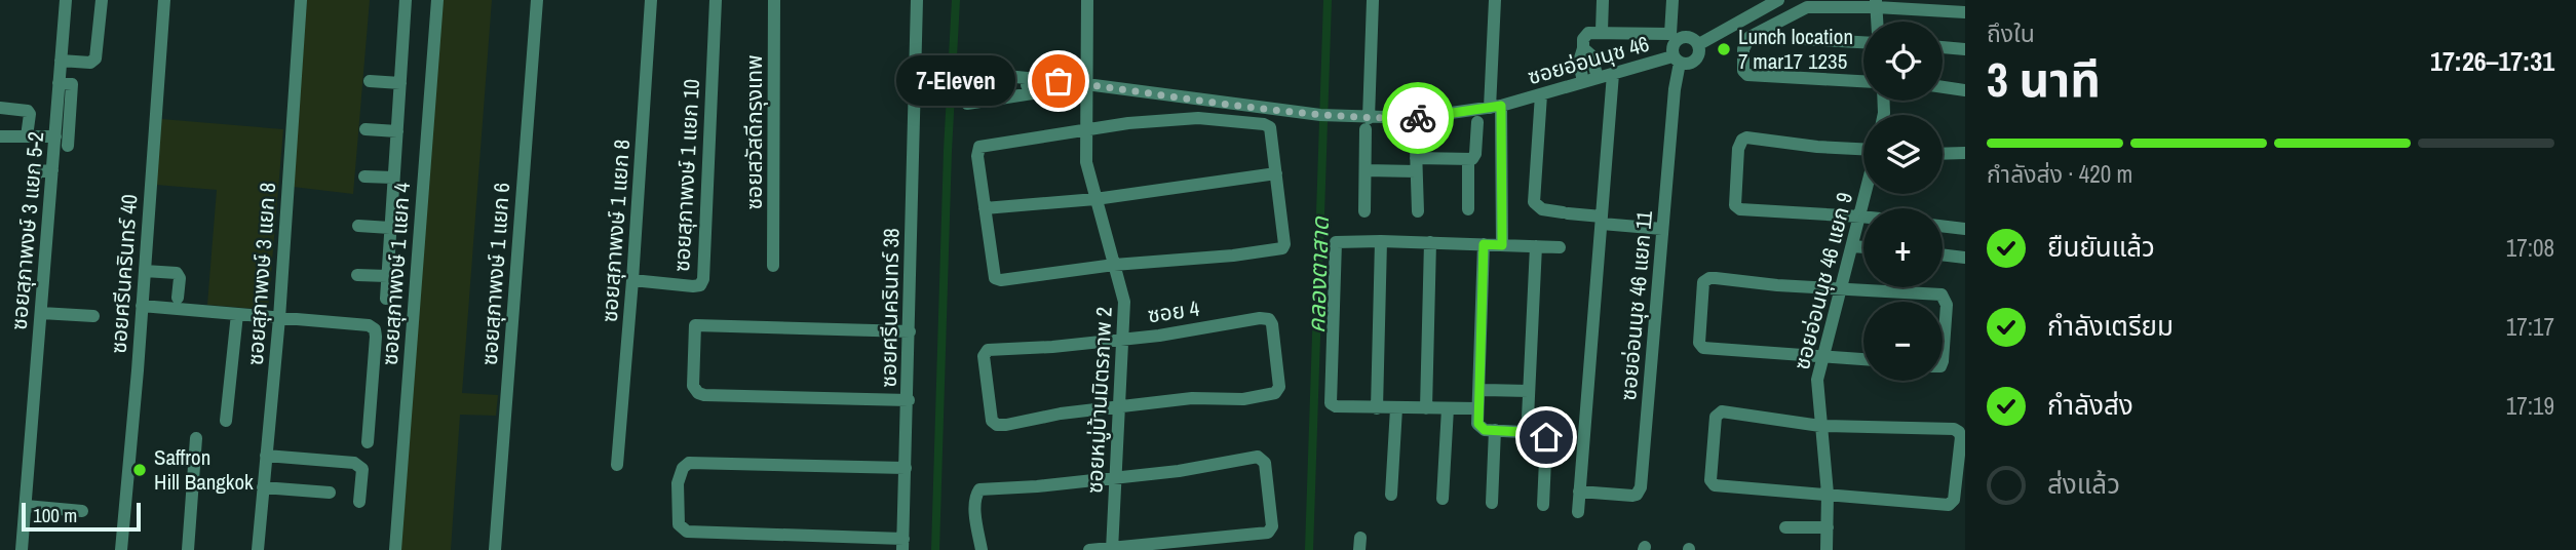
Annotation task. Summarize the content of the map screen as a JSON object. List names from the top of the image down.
{
  "streets": {
    "street": [
      "ซอยอ่อนนุช 46",
      "ซอยสวัสดีกรุงเทพ",
      "ซอยสุภาพงษ์ 1 แยก 10",
      "ซอยสุภาพงษ์ 3 แยก 5-2",
      "ซอยสุภาพงษ์ 1 แยก 8",
      "ซอยศรีนครินทร์ 40",
      "ซอยสุภาพงษ์ 3 แยก 8",
      "ซอยสุภาพงษ์ 1 แยก 4",
      "ซอยสุภาพงษ์ 1 แยก 6",
      "ซอยอ่อนนุช 46 แยก 9",
      "ซอยอ่อนนุช 46 แยก 11",
      "ซอยศรีนครินทร์ 38",
      "ซอย 4",
      "ซอยหมู่บ้านมิตรภาพ 2"
    ]
  },
  "crossings": [
    ["ซอยอ่อนนุช 46", "ซอยอ่อนนุช 46 แยก 11"],
    ["ซอยอ่อนนุช 46", "ซอยศรีนครินทร์ 38"],
    ["ซอยอ่อนนุช 46", "ซอยหมู่บ้านมิตรภาพ 2"],
    ["ซอยสุภาพงษ์ 1 แยก 10", "ซอยสุภาพงษ์ 1 แยก 8"],
    ["ซอย 4", "ซอยหมู่บ้านมิตรภาพ 2"]
  ],
  "water": ["คลองตาสาด"],
  "places": ["Lunch location 7 mar17 1235", "7-Eleven", "Saffron Hill Bangkok"],
  "scale_bar": "100 m",
  "page": {
    "heading": ["3 นาที", "ถึงใน", "17:26–17:31"],
    "map_buttons": ["+", "−"],
    "bubble": "7-Eleven",
    "bar": "กำลังส่ง · 420 m",
    "list": [
      ["ยืนยันแล้ว", "17:08"],
      ["กำลังเตรียม", "17:17"],
      ["กำลังส่ง", "17:19"],
      "ส่งแล้ว"
    ],
    "scale": "100 m"
  }
}
